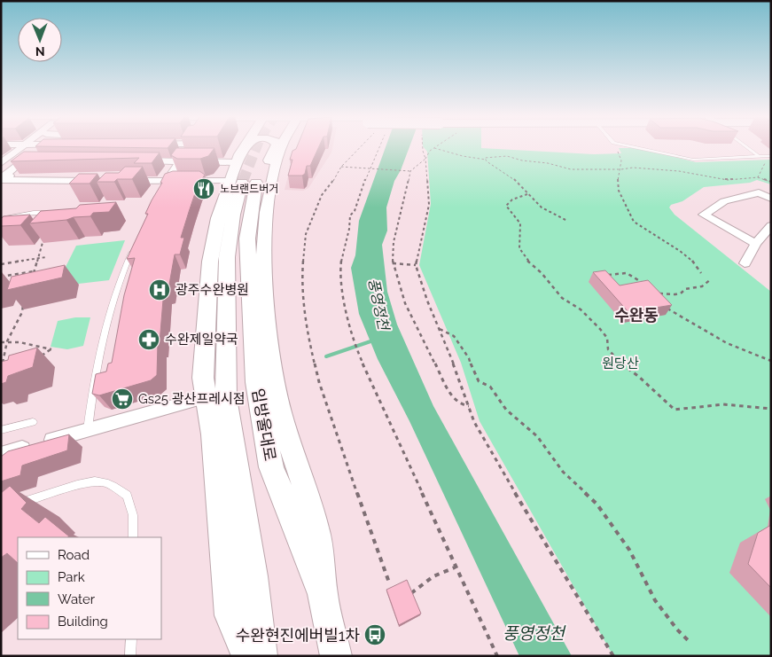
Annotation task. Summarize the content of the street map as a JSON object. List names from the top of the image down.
{
  "streets": {
    "main road": ["임방울대로"]
  },
  "districts": ["수완동"],
  "water": ["풍영정천"],
  "parks": ["원당산"],
  "places": {
    "restaurant": ["노브랜드버거"],
    "hospital": ["광주수완병원"],
    "pharmacy": ["수완제일약국"],
    "supermarket": ["Gs25 광산프레시점"],
    "bus stop": ["수완현진에버빌1차"]
  },
  "legend": [
    "Road",
    "Park",
    "Water",
    "Building"
  ],
  "north": "bottom"
}
